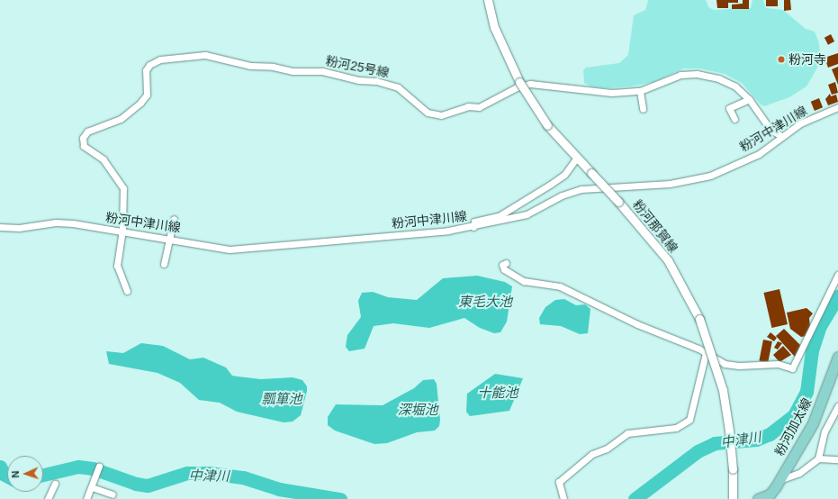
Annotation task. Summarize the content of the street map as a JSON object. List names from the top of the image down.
{
  "streets": {
    "main road": ["粉河那賀線", "粉河加太線"],
    "street": ["粉河25号線", "粉河中津川線"]
  },
  "crossings": [
    ["粉河25号線", "粉河中津川線"]
  ],
  "water": [
    "東毛大池",
    "十能池",
    "瓢箪池",
    "深堀池",
    "中津川"
  ],
  "places": ["粉河寺"],
  "north": "left"
}
